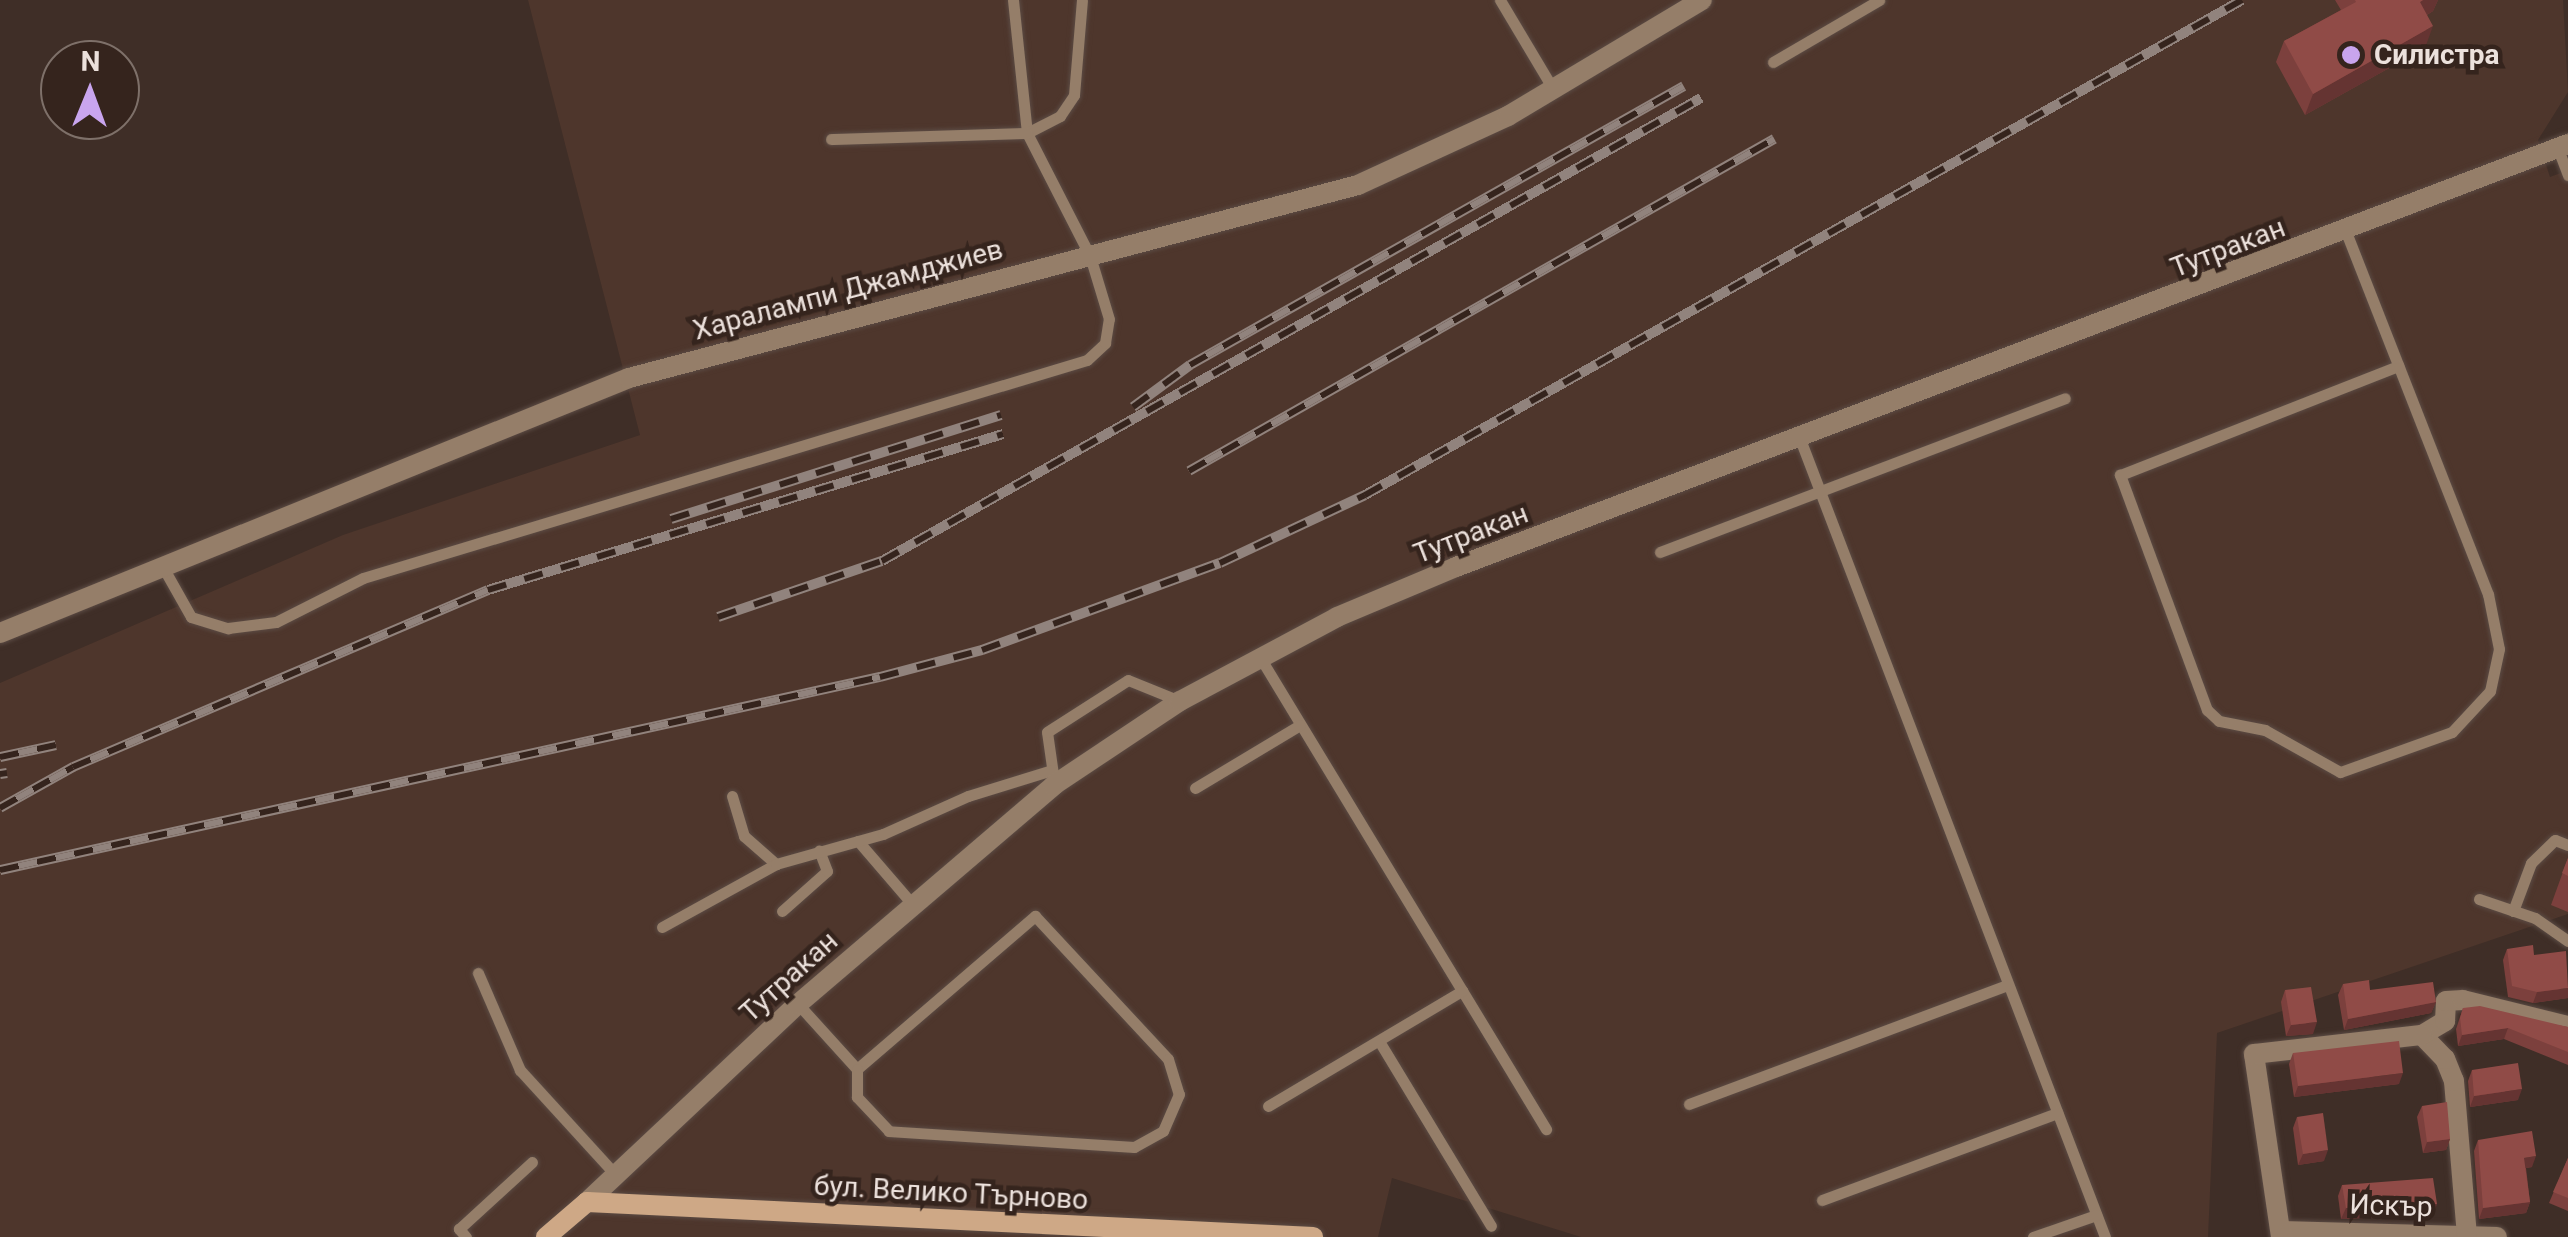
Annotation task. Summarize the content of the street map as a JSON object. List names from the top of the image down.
{
  "streets": {
    "main road": ["Тутракан", "бул. Велико Търново"],
    "street": ["Харалампи Джамджиев", "Искър"]
  },
  "crossings": [
    ["Тутракан", "бул. Велико Търново"]
  ],
  "places": ["Силистра"],
  "north": "top"
}
